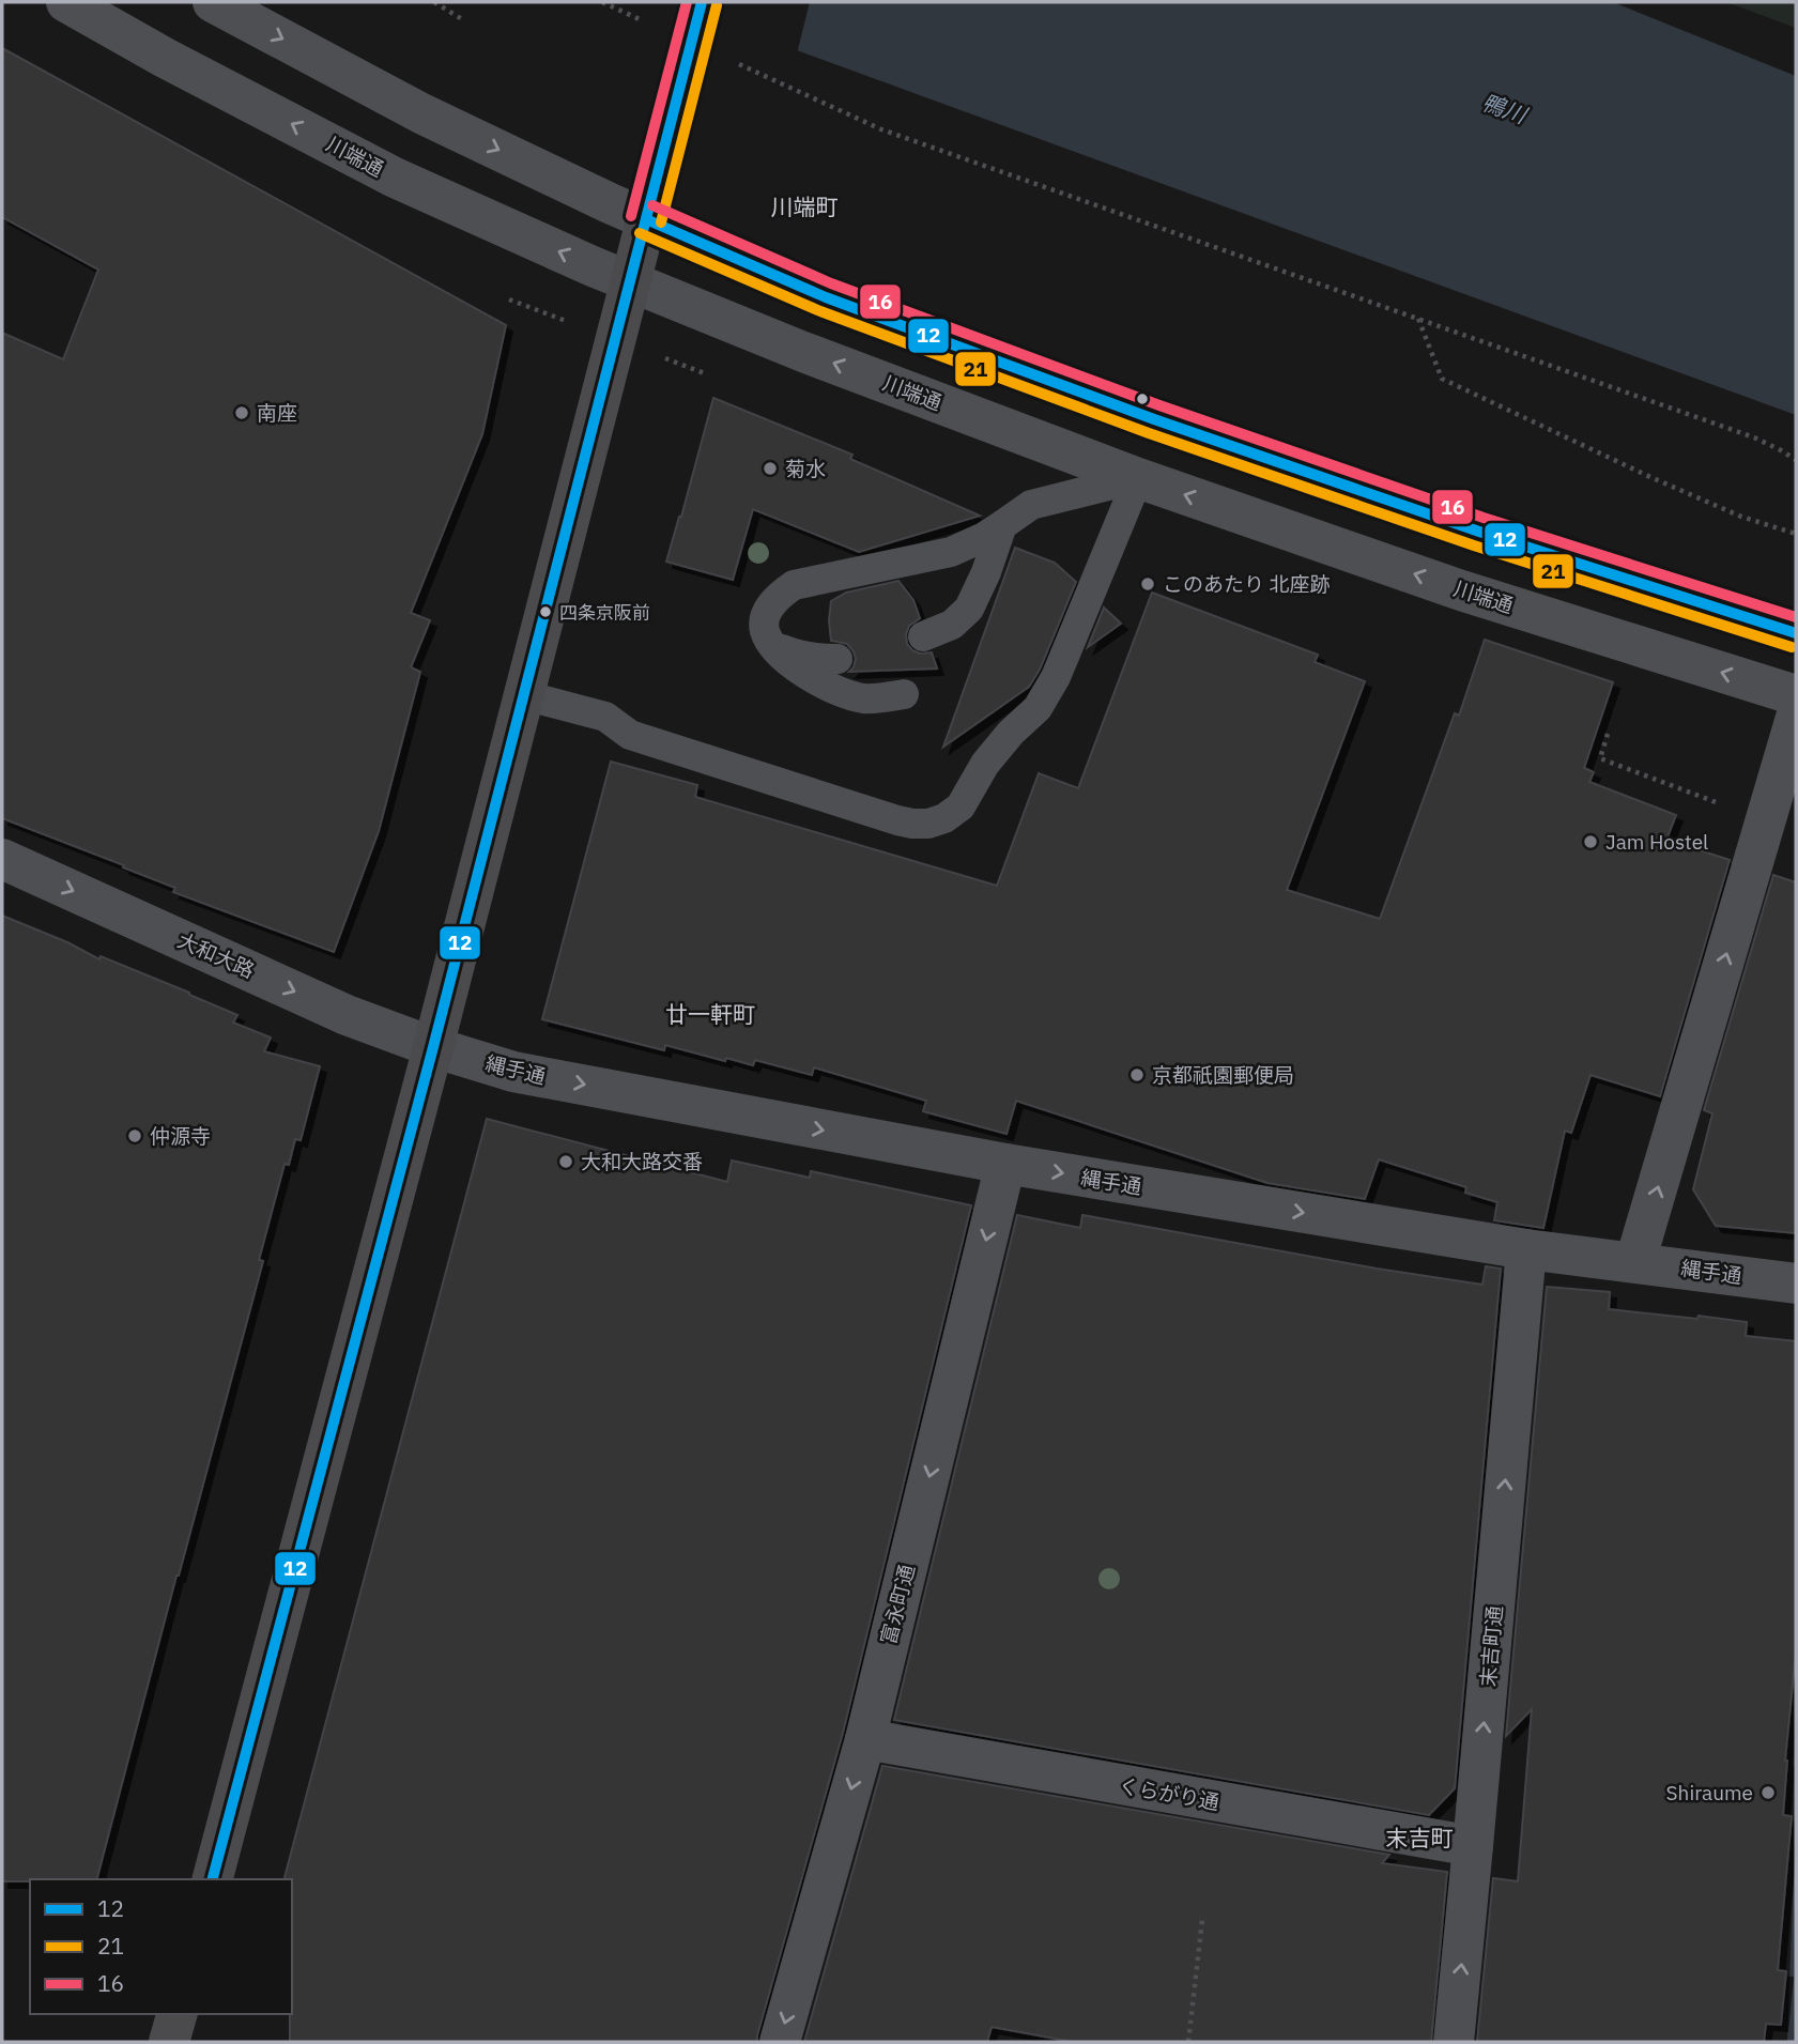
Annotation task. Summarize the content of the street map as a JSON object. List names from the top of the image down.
{
  "streets": {
    "street": [
      "川端通",
      "大和大路",
      "縄手通",
      "富永町通",
      "末吉町通",
      "くらがり通"
    ]
  },
  "crossings": [
    ["大和大路", "縄手通"],
    ["縄手通", "富永町通"],
    ["縄手通", "末吉町通"],
    ["富永町通", "くらがり通"],
    ["末吉町通", "くらがり通"]
  ],
  "one_way": [
    "大和大路",
    "縄手通",
    "富永町通",
    "末吉町通"
  ],
  "districts": ["川端町", "廿一軒町", "末吉町"],
  "water": ["鴨川"],
  "places": [
    "南座",
    "菊水",
    "このあたり 北座跡",
    "四条京阪前",
    "Jam Hostel",
    "京都祇園郵便局",
    "仲源寺",
    "大和大路交番",
    "Shiraume"
  ],
  "lines": ["transit line 12", "transit line 16", "transit line 21"],
  "legend": ["12", "21", "16"]
}
